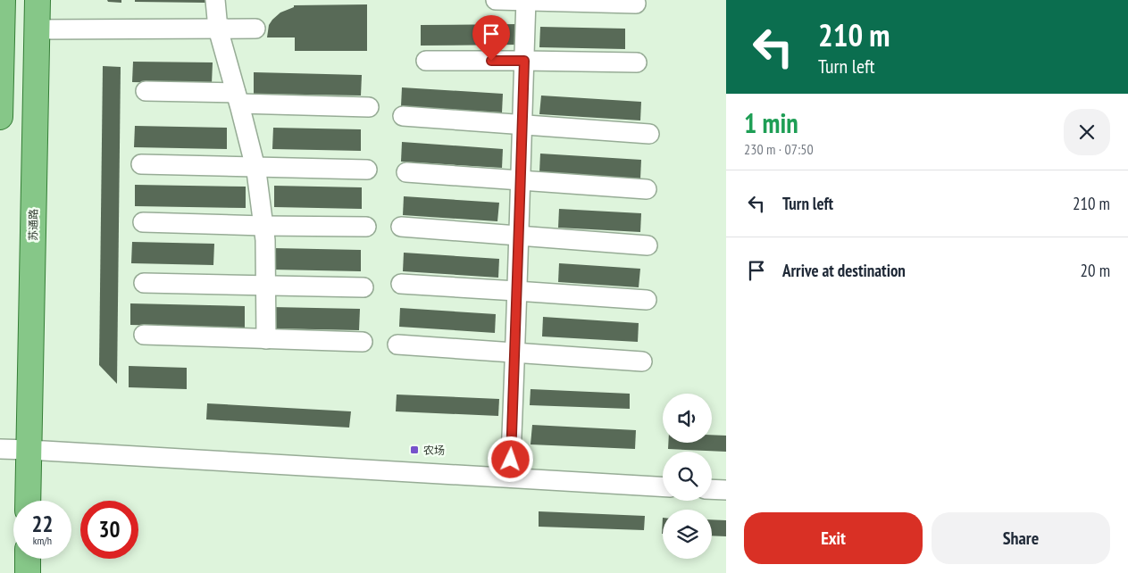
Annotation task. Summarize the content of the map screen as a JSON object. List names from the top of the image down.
{
  "streets": {
    "main road": ["苏通路"]
  },
  "places": {
    "transit": ["农场"]
  },
  "page": {
    "turn": ["210 m", "Turn left"],
    "heading": ["1 min", "230 m · 07:50"],
    "list": [
      {
        "name": "Turn left",
        "value": "210 m"
      },
      {
        "name": "Arrive at destination",
        "value": "20 m"
      }
    ],
    "speed": "22 km/h",
    "limit": "30",
    "buttons": ["Exit", "Share"]
  }
}
